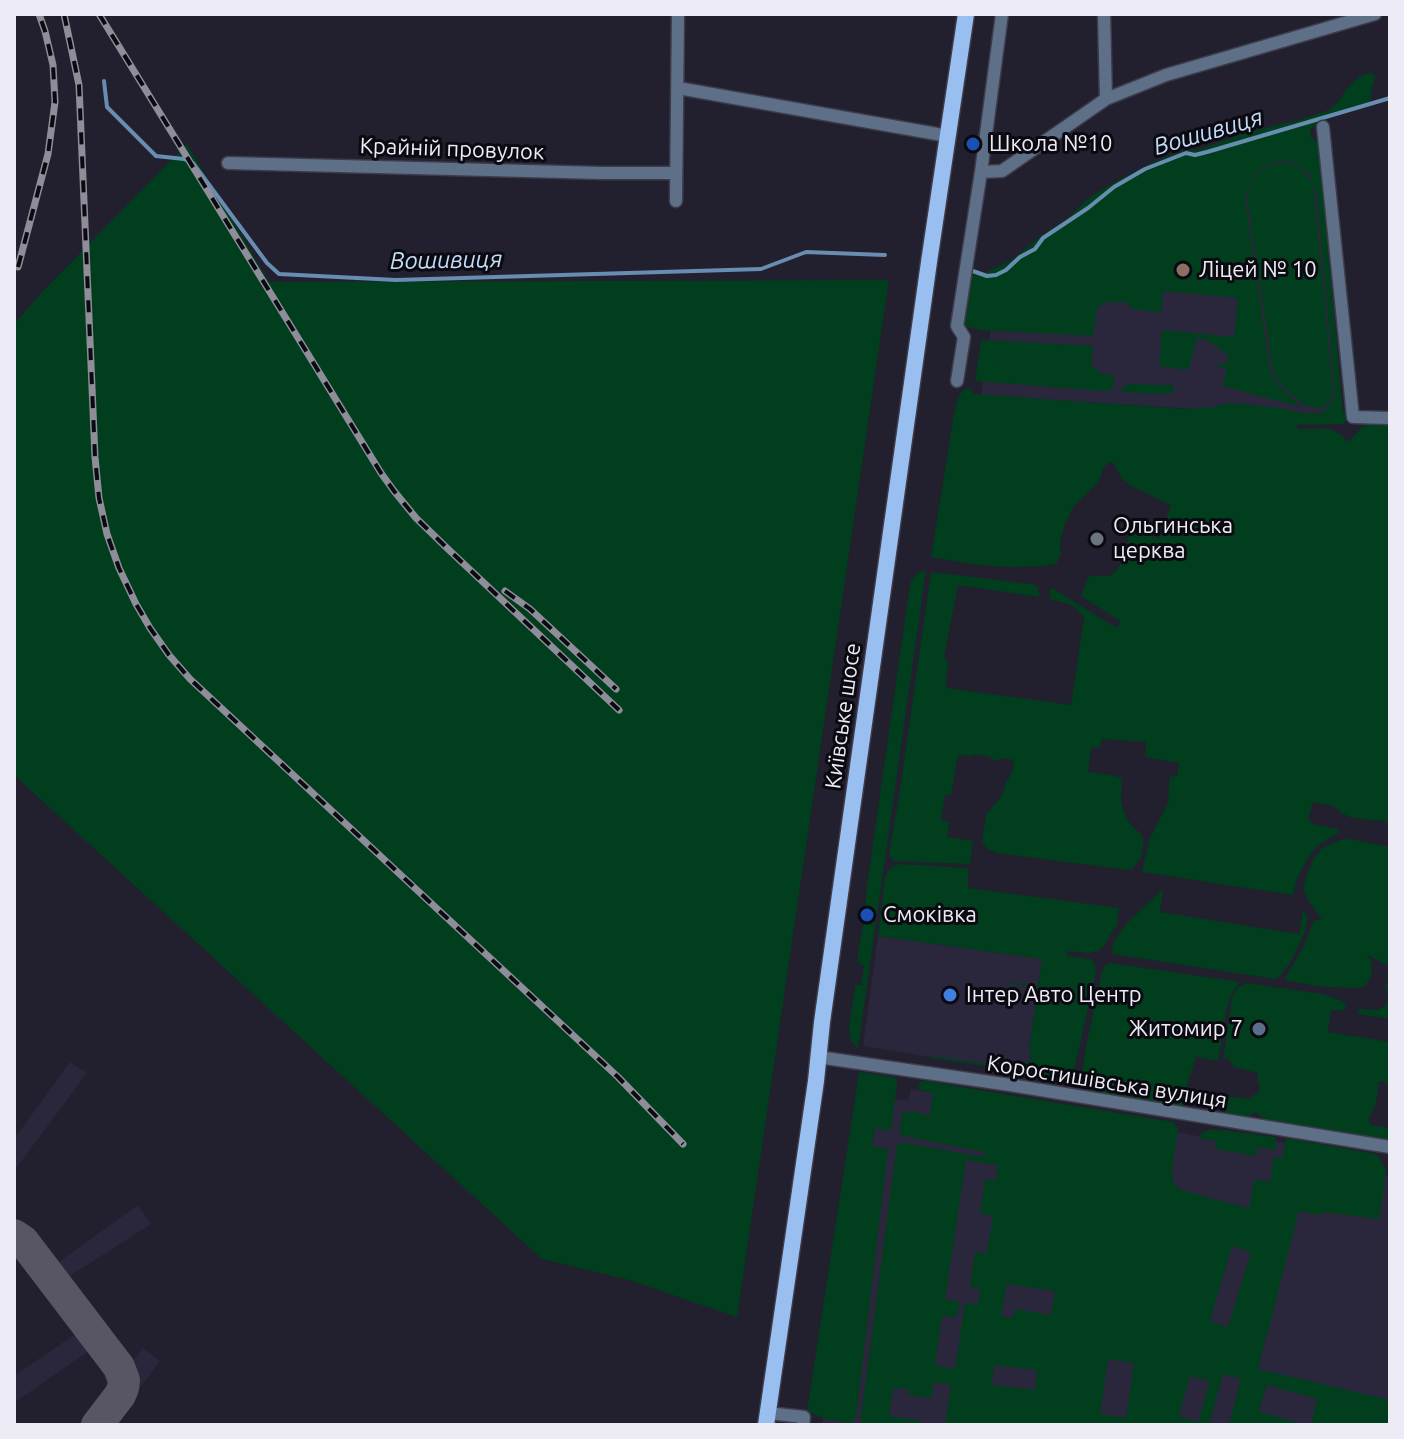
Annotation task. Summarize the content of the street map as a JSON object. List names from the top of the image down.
{
  "streets": {
    "main road": ["Київське шосе"],
    "street": ["Крайній провулок", "Коростишівська вулиця"]
  },
  "crossings": [
    ["Київське шосе", "Коростишівська вулиця"]
  ],
  "water": ["Вошивиця"],
  "places": [
    "Школа №10",
    "Ліцей № 10",
    "Ольгинська церква",
    "Смоківка",
    "Інтер Авто Центр",
    "Житомир 7"
  ]
}
